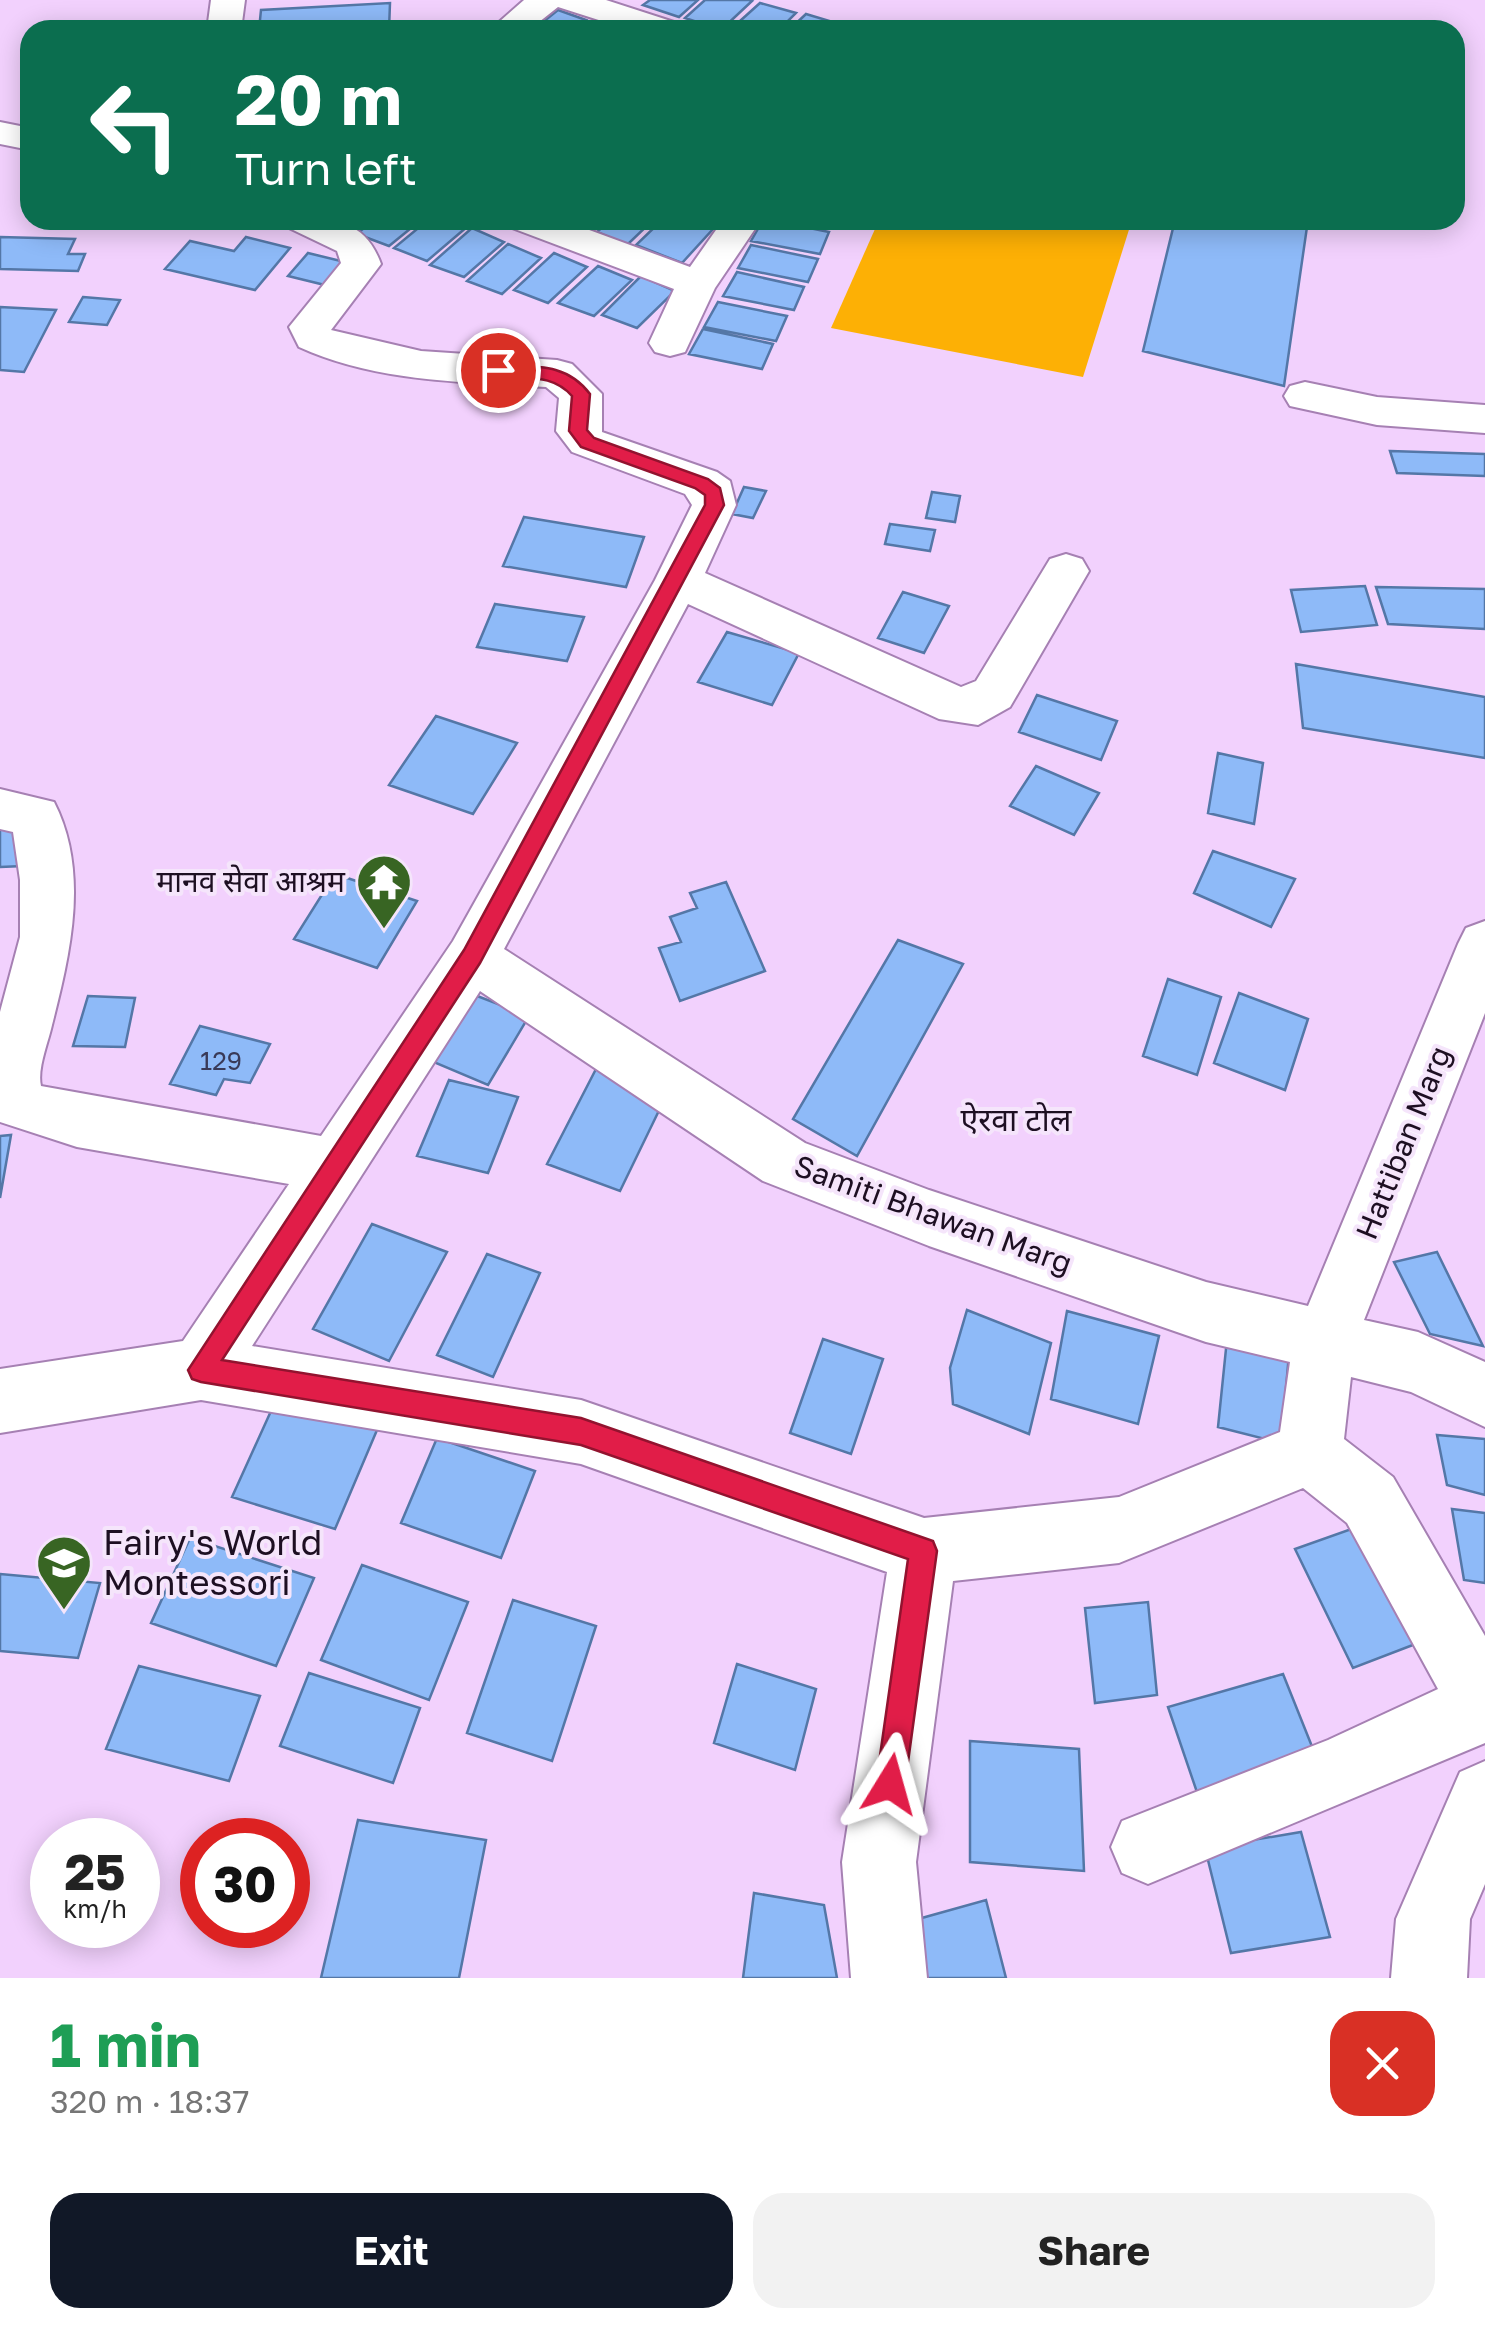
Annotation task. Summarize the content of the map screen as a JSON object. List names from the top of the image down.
{
  "streets": {
    "street": ["Hattiban Marg", "Samiti Bhawan Marg"]
  },
  "crossings": [
    ["Hattiban Marg", "Samiti Bhawan Marg"]
  ],
  "districts": ["ऐरवा टोल"],
  "places": {
    "temple": ["मानव सेवा आश्रम"],
    "school or university": ["Fairy's World Montessori"]
  },
  "house_numbers": ["129"],
  "page": {
    "turn": ["20 m", "Turn left"],
    "speed": "25 km/h",
    "limit": "30",
    "heading": ["1 min", "320 m · 18:37"],
    "buttons": ["Exit", "Share"]
  }
}
